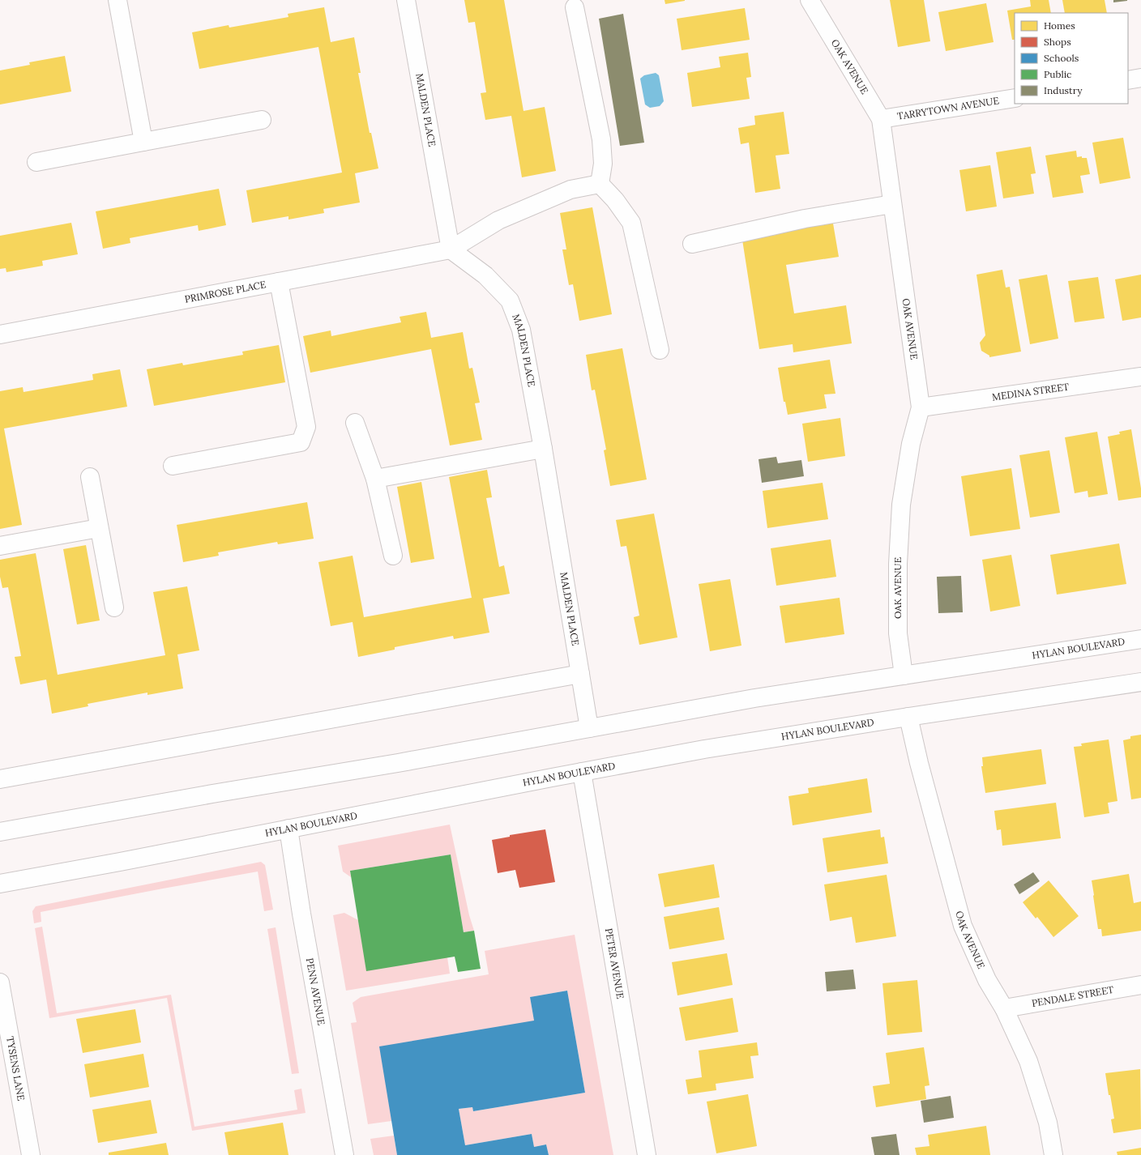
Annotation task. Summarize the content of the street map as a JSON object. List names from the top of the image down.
{
  "streets": {
    "street": [
      "OAK AVENUE",
      "TARRYTOWN AVENUE",
      "MALDEN PLACE",
      "PRIMROSE PLACE",
      "MEDINA STREET",
      "HYLAN BOULEVARD",
      "PETER AVENUE",
      "PENN AVENUE",
      "PENDALE STREET",
      "TYSENS LANE"
    ]
  },
  "crossings": [
    ["OAK AVENUE", "TARRYTOWN AVENUE"],
    ["OAK AVENUE", "MEDINA STREET"],
    ["OAK AVENUE", "HYLAN BOULEVARD"],
    ["OAK AVENUE", "PENDALE STREET"],
    ["MALDEN PLACE", "PRIMROSE PLACE"],
    ["MALDEN PLACE", "HYLAN BOULEVARD"],
    ["HYLAN BOULEVARD", "PETER AVENUE"],
    ["HYLAN BOULEVARD", "PENN AVENUE"]
  ],
  "legend": [
    "Homes",
    "Shops",
    "Schools",
    "Public",
    "Industry"
  ]
}
